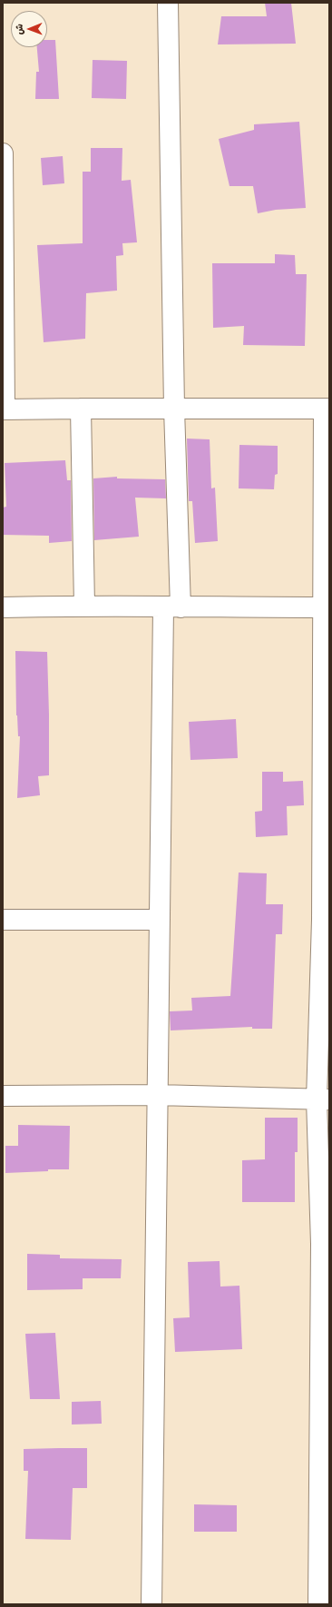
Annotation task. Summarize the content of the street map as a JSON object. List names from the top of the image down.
{
  "north": "left"
}
